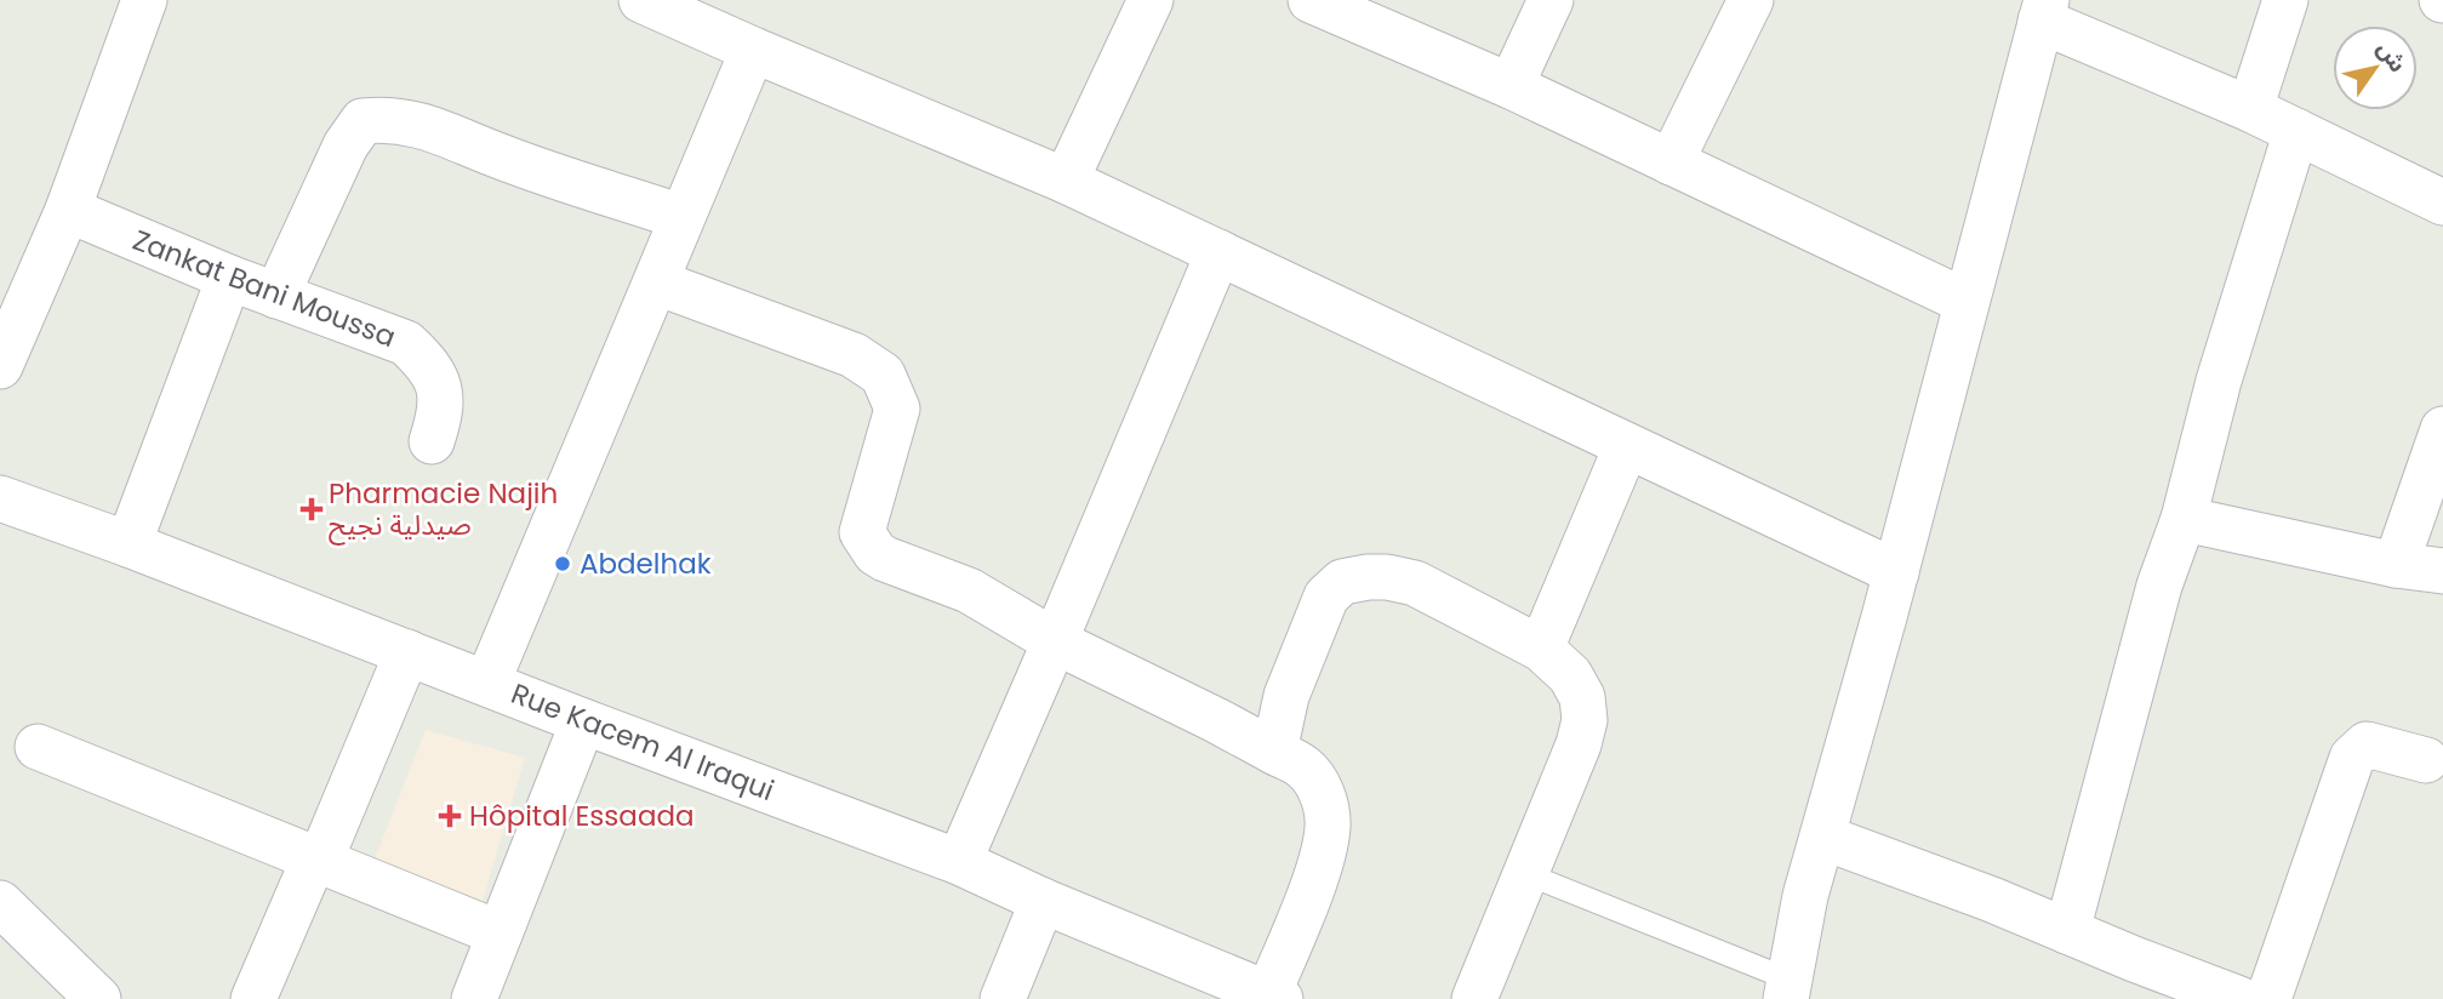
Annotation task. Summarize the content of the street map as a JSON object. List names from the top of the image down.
{
  "streets": {
    "street": ["Zankat Bani Moussa", "Rue Kacem Al Iraqui"]
  },
  "places": {
    "health": ["Pharmacie Najih صيدلية نجيح", "Hôpital Essaada"],
    "other": ["Abdelhak"]
  },
  "north": "top right"
}
